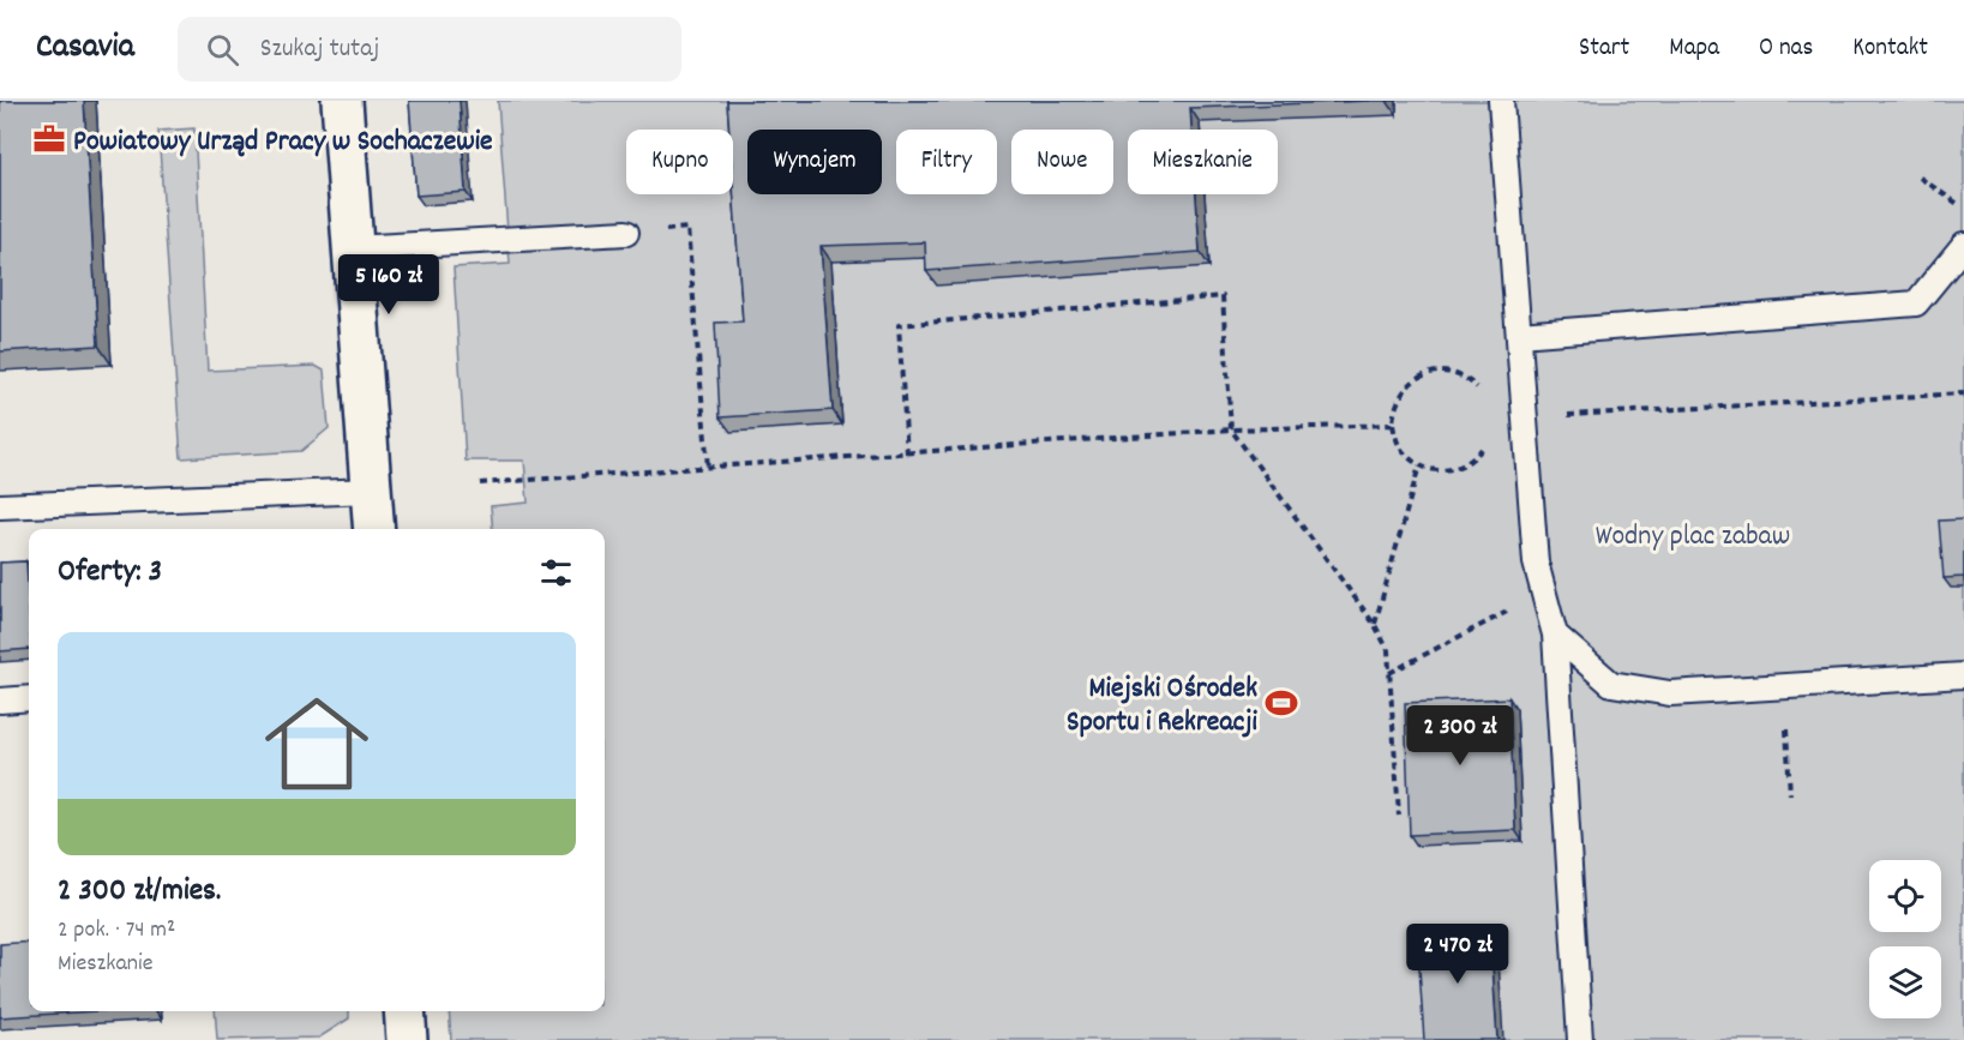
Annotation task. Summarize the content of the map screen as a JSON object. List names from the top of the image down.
{
  "parks": ["Wodny plac zabaw"],
  "places": {
    "office": ["Powiatowy Urząd Pracy w Sochaczewie"],
    "sports": ["Miejski Ośrodek Sportu i Rekreacji"]
  },
  "page": {
    "header": "Casavia",
    "search": "Szukaj tutaj",
    "nav": [
      "Start",
      "Mapa",
      "O nas",
      "Kontakt"
    ],
    "chip": [
      "Kupno",
      "Wynajem",
      "Filtry",
      "Nowe",
      "Mieszkanie"
    ],
    "price": ["5 160 zł", "2 300 zł", "2 470 zł"],
    "heading": "Oferty: 3",
    "list": [
      {
        "name": "2 300 zł/mies.",
        "note": "2 pok. · 74 m² · Mieszkanie"
      }
    ]
  }
}
